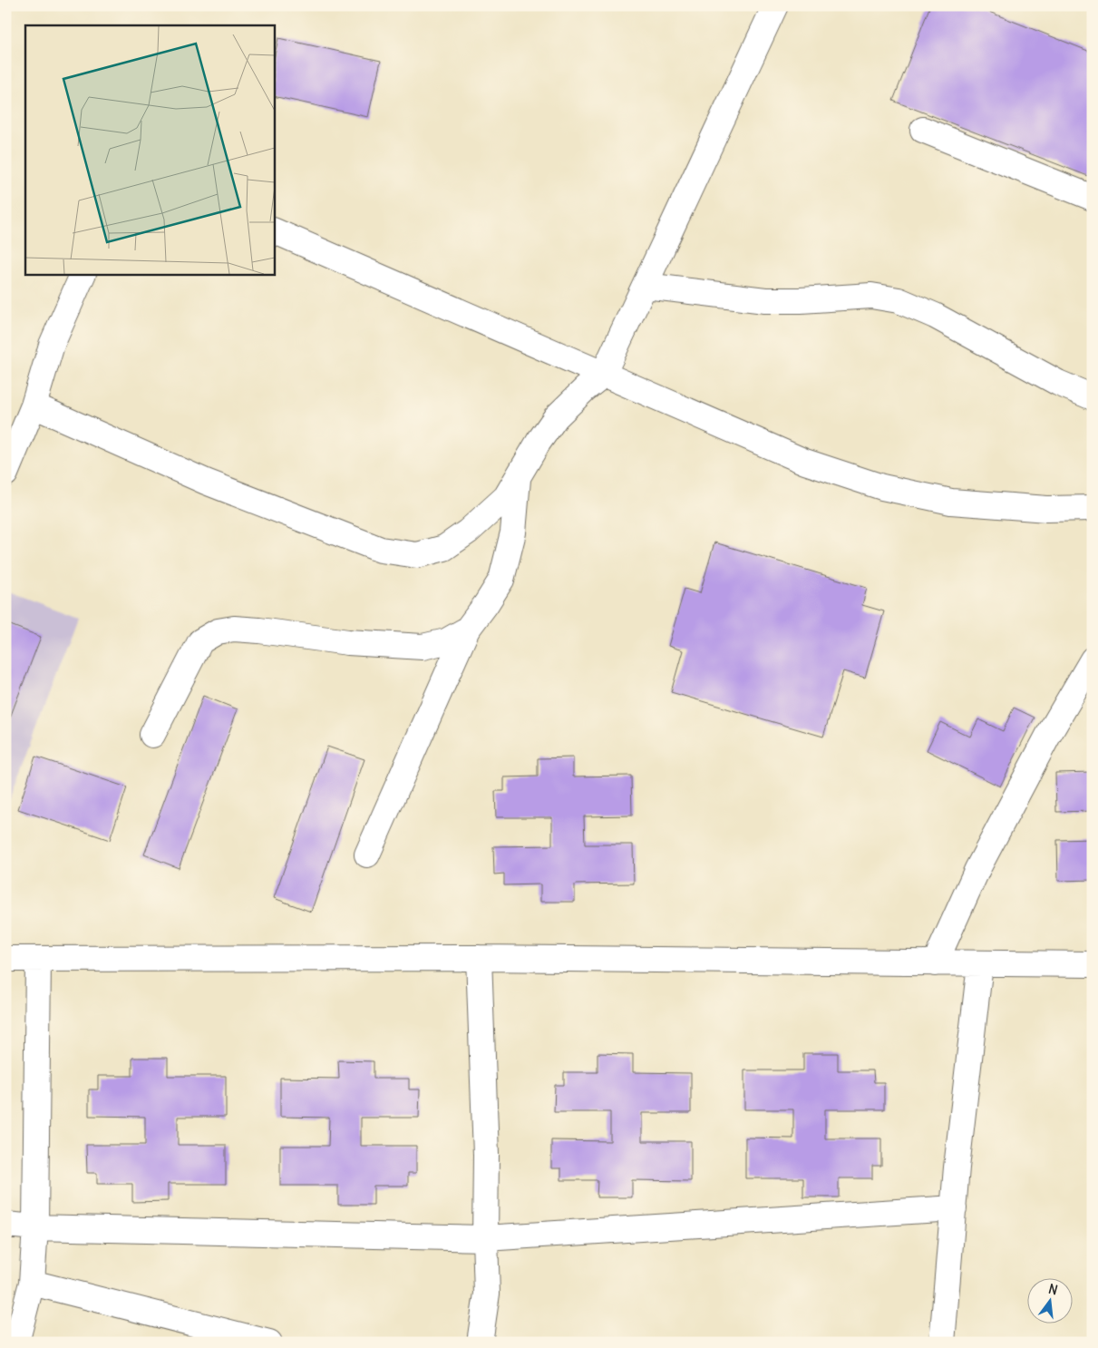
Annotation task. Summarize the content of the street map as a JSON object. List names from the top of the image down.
{
  "north": "top"
}
